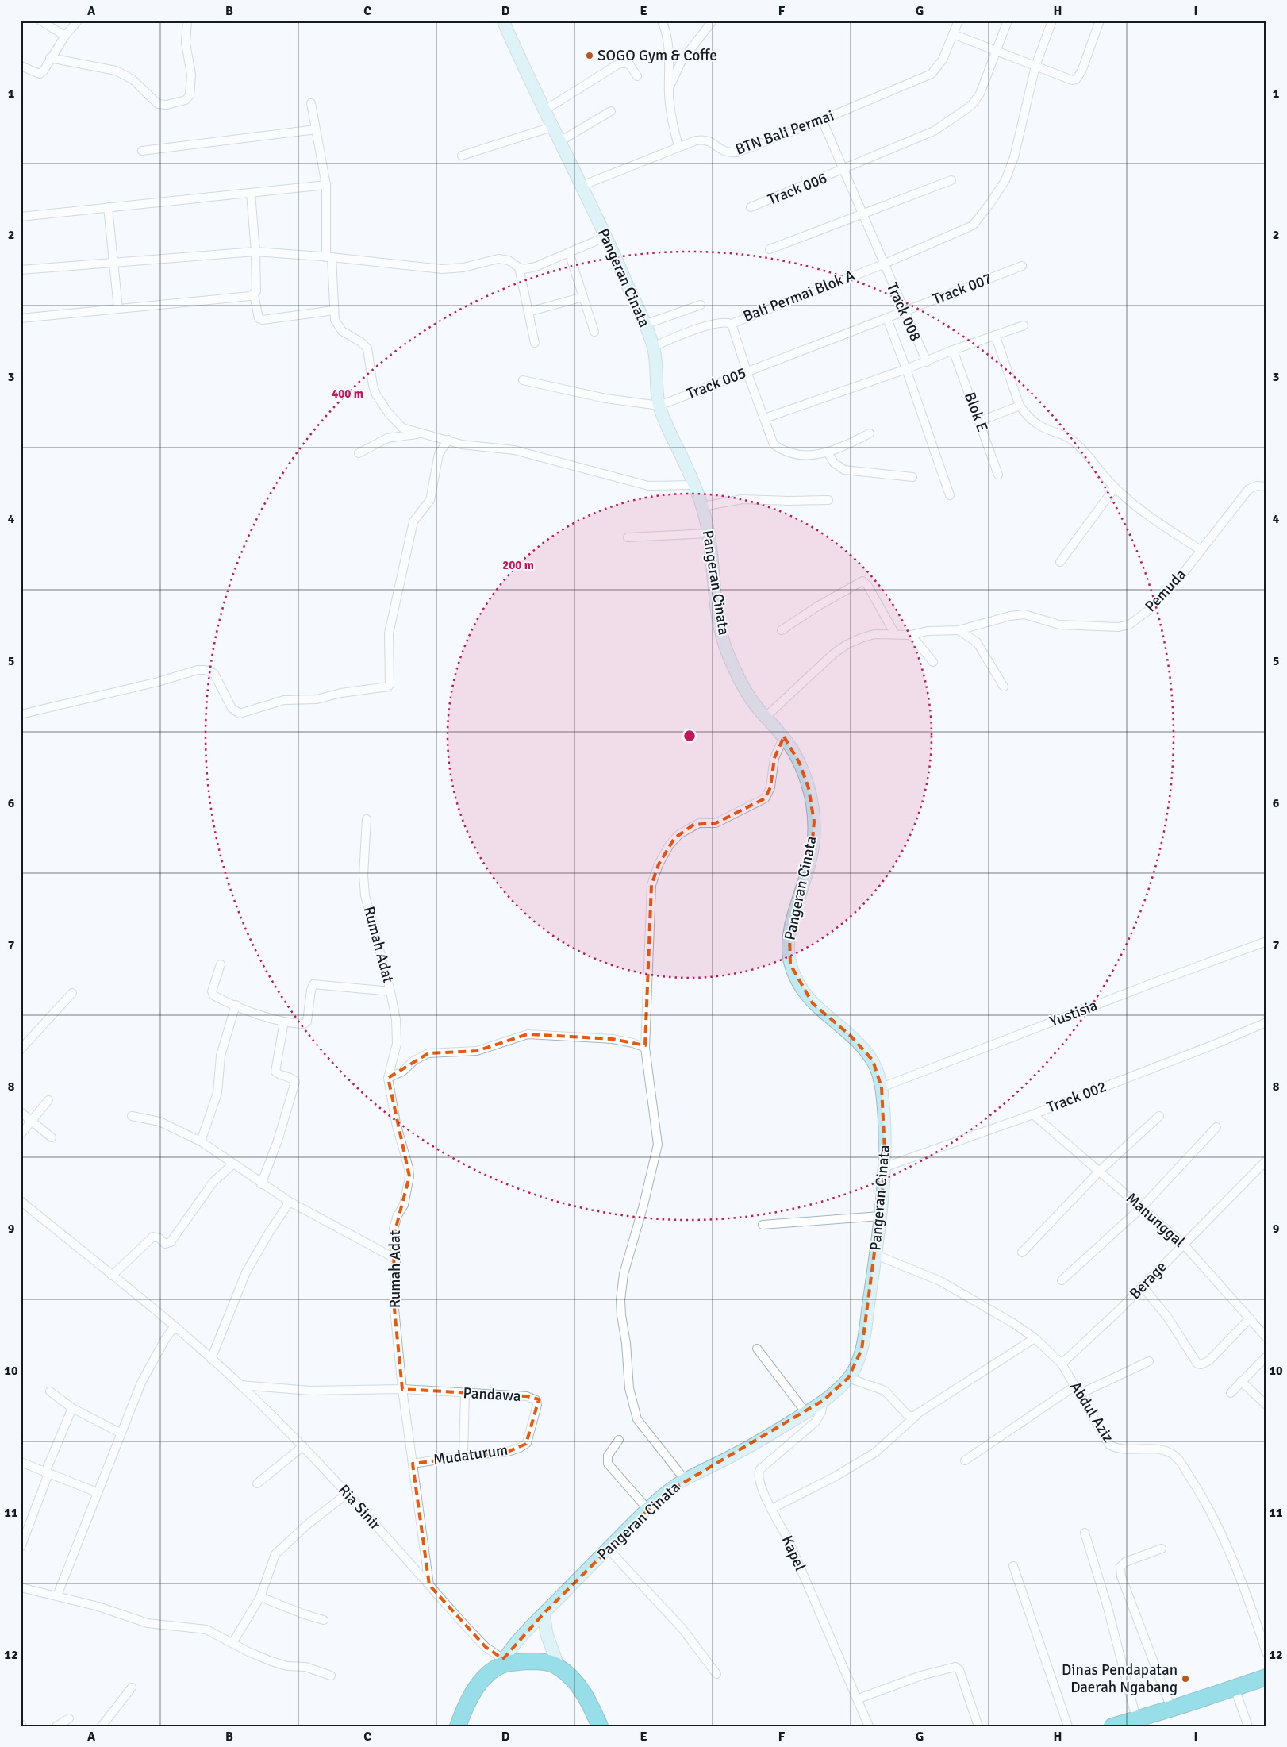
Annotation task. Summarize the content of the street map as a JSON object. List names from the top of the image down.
{
  "streets": {
    "street": [
      "BTN Bali Permai",
      "Track 006",
      "Pangeran Cinata",
      "Track 007",
      "Bali Permai Blok A",
      "Track 008",
      "Track 005",
      "Blok E",
      "Pemuda",
      "Rumah Adat",
      "Yustisia",
      "Track 002",
      "Manunggal",
      "Berage",
      "Pandawa",
      "Abdul Aziz",
      "Mudaturum",
      "Ria Sinir",
      "Kapel"
    ]
  },
  "crossings": [
    ["BTN Bali Permai", "Pangeran Cinata"],
    ["BTN Bali Permai", "Track 008"],
    ["Track 006", "Track 008"],
    ["Pangeran Cinata", "Track 005"],
    ["Pangeran Cinata", "Yustisia"],
    ["Pangeran Cinata", "Track 002"],
    ["Pangeran Cinata", "Abdul Aziz"],
    ["Pangeran Cinata", "Ria Sinir"],
    ["Pangeran Cinata", "Kapel"],
    ["Track 007", "Track 008"],
    ["Track 007", "Track 005"],
    ["Bali Permai Blok A", "Track 008"],
    ["Bali Permai Blok A", "Track 005"],
    ["Track 008", "Track 005"],
    ["Rumah Adat", "Pandawa"],
    ["Rumah Adat", "Mudaturum"],
    ["Rumah Adat", "Ria Sinir"],
    ["Track 002", "Manunggal"],
    ["Manunggal", "Berage"],
    ["Berage", "Abdul Aziz"],
    ["Pandawa", "Mudaturum"],
    ["Pandawa", "Ria Sinir"]
  ],
  "places": ["SOGO Gym & Coffe", "Dinas Pendapatan Daerah Ngabang"],
  "grid": {
    "columns": [
      "A",
      "B",
      "C",
      "D",
      "E",
      "F",
      "G",
      "H",
      "I"
    ],
    "rows": [
      "1",
      "2",
      "3",
      "4",
      "5",
      "6",
      "7",
      "8",
      "9",
      "10",
      "11",
      "12"
    ]
  },
  "rings": ["400 m", "200 m"]
}
